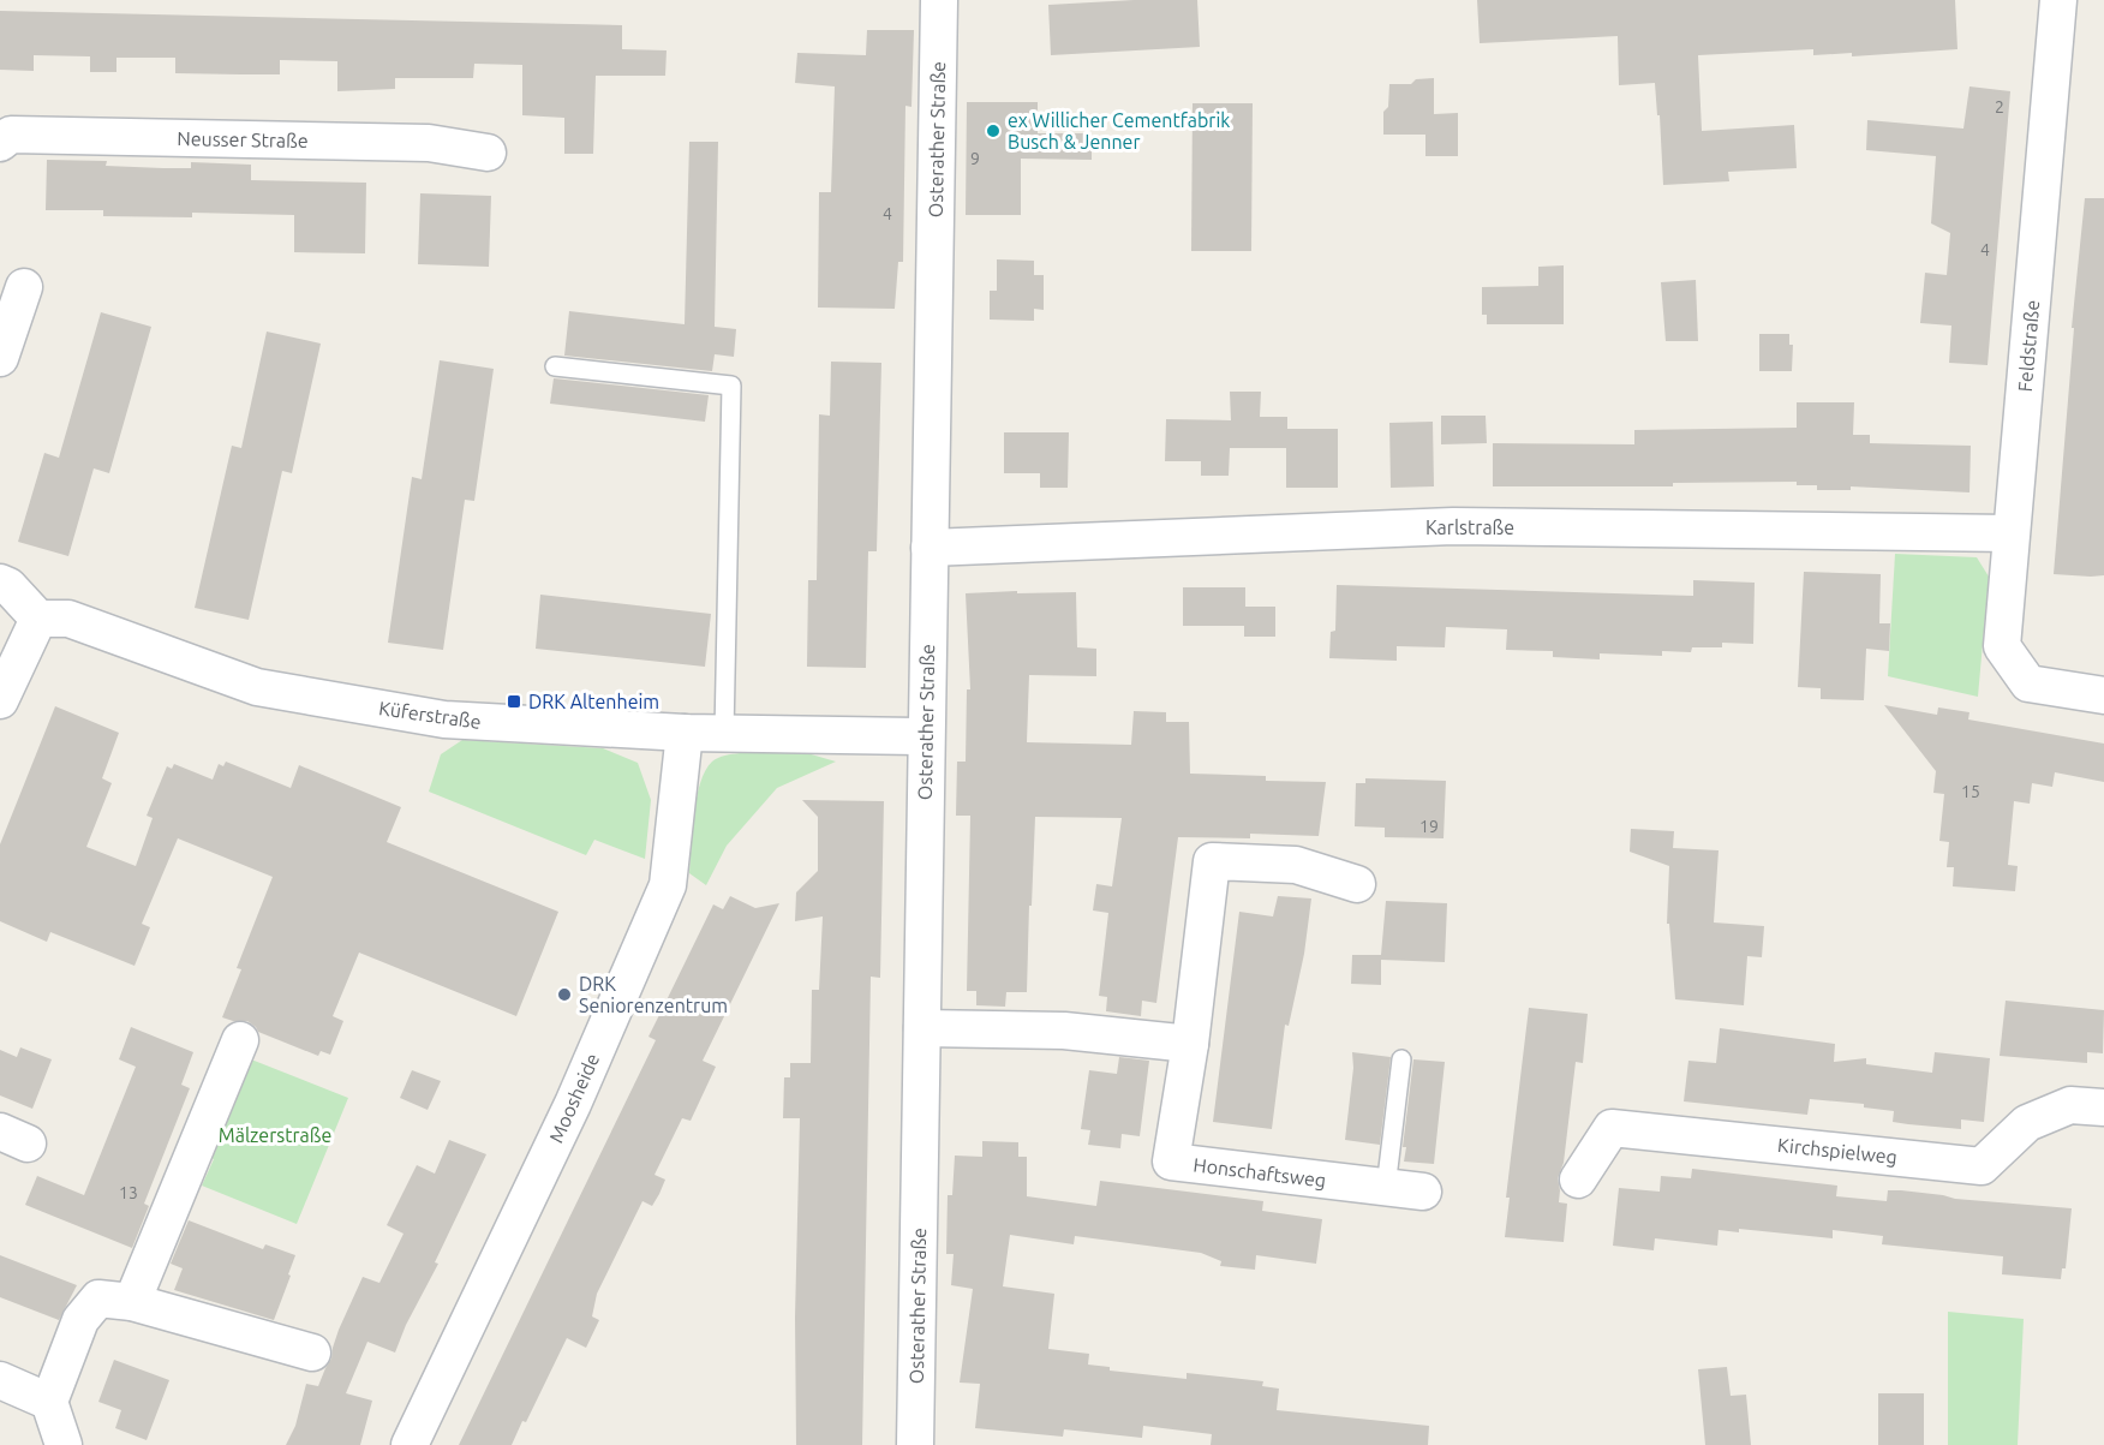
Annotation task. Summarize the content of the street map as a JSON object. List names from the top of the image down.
{
  "streets": {
    "street": [
      "Neusser Straße",
      "Osterather Straße",
      "Feldstraße",
      "Karlstraße",
      "Küferstraße",
      "Moosheide",
      "Kirchspielweg",
      "Honschaftsweg"
    ]
  },
  "crossings": [
    ["Osterather Straße", "Karlstraße"],
    ["Osterather Straße", "Küferstraße"],
    ["Feldstraße", "Karlstraße"],
    ["Küferstraße", "Moosheide"]
  ],
  "parks": ["Mälzerstraße"],
  "places": {
    "other": ["ex Willicher Cementfabrik Busch & Jenner", "DRK Seniorenzentrum"],
    "transit": ["DRK Altenheim"]
  },
  "house_numbers": [
    "2",
    "9",
    "4",
    "4",
    "15",
    "19",
    "13"
  ]
}
